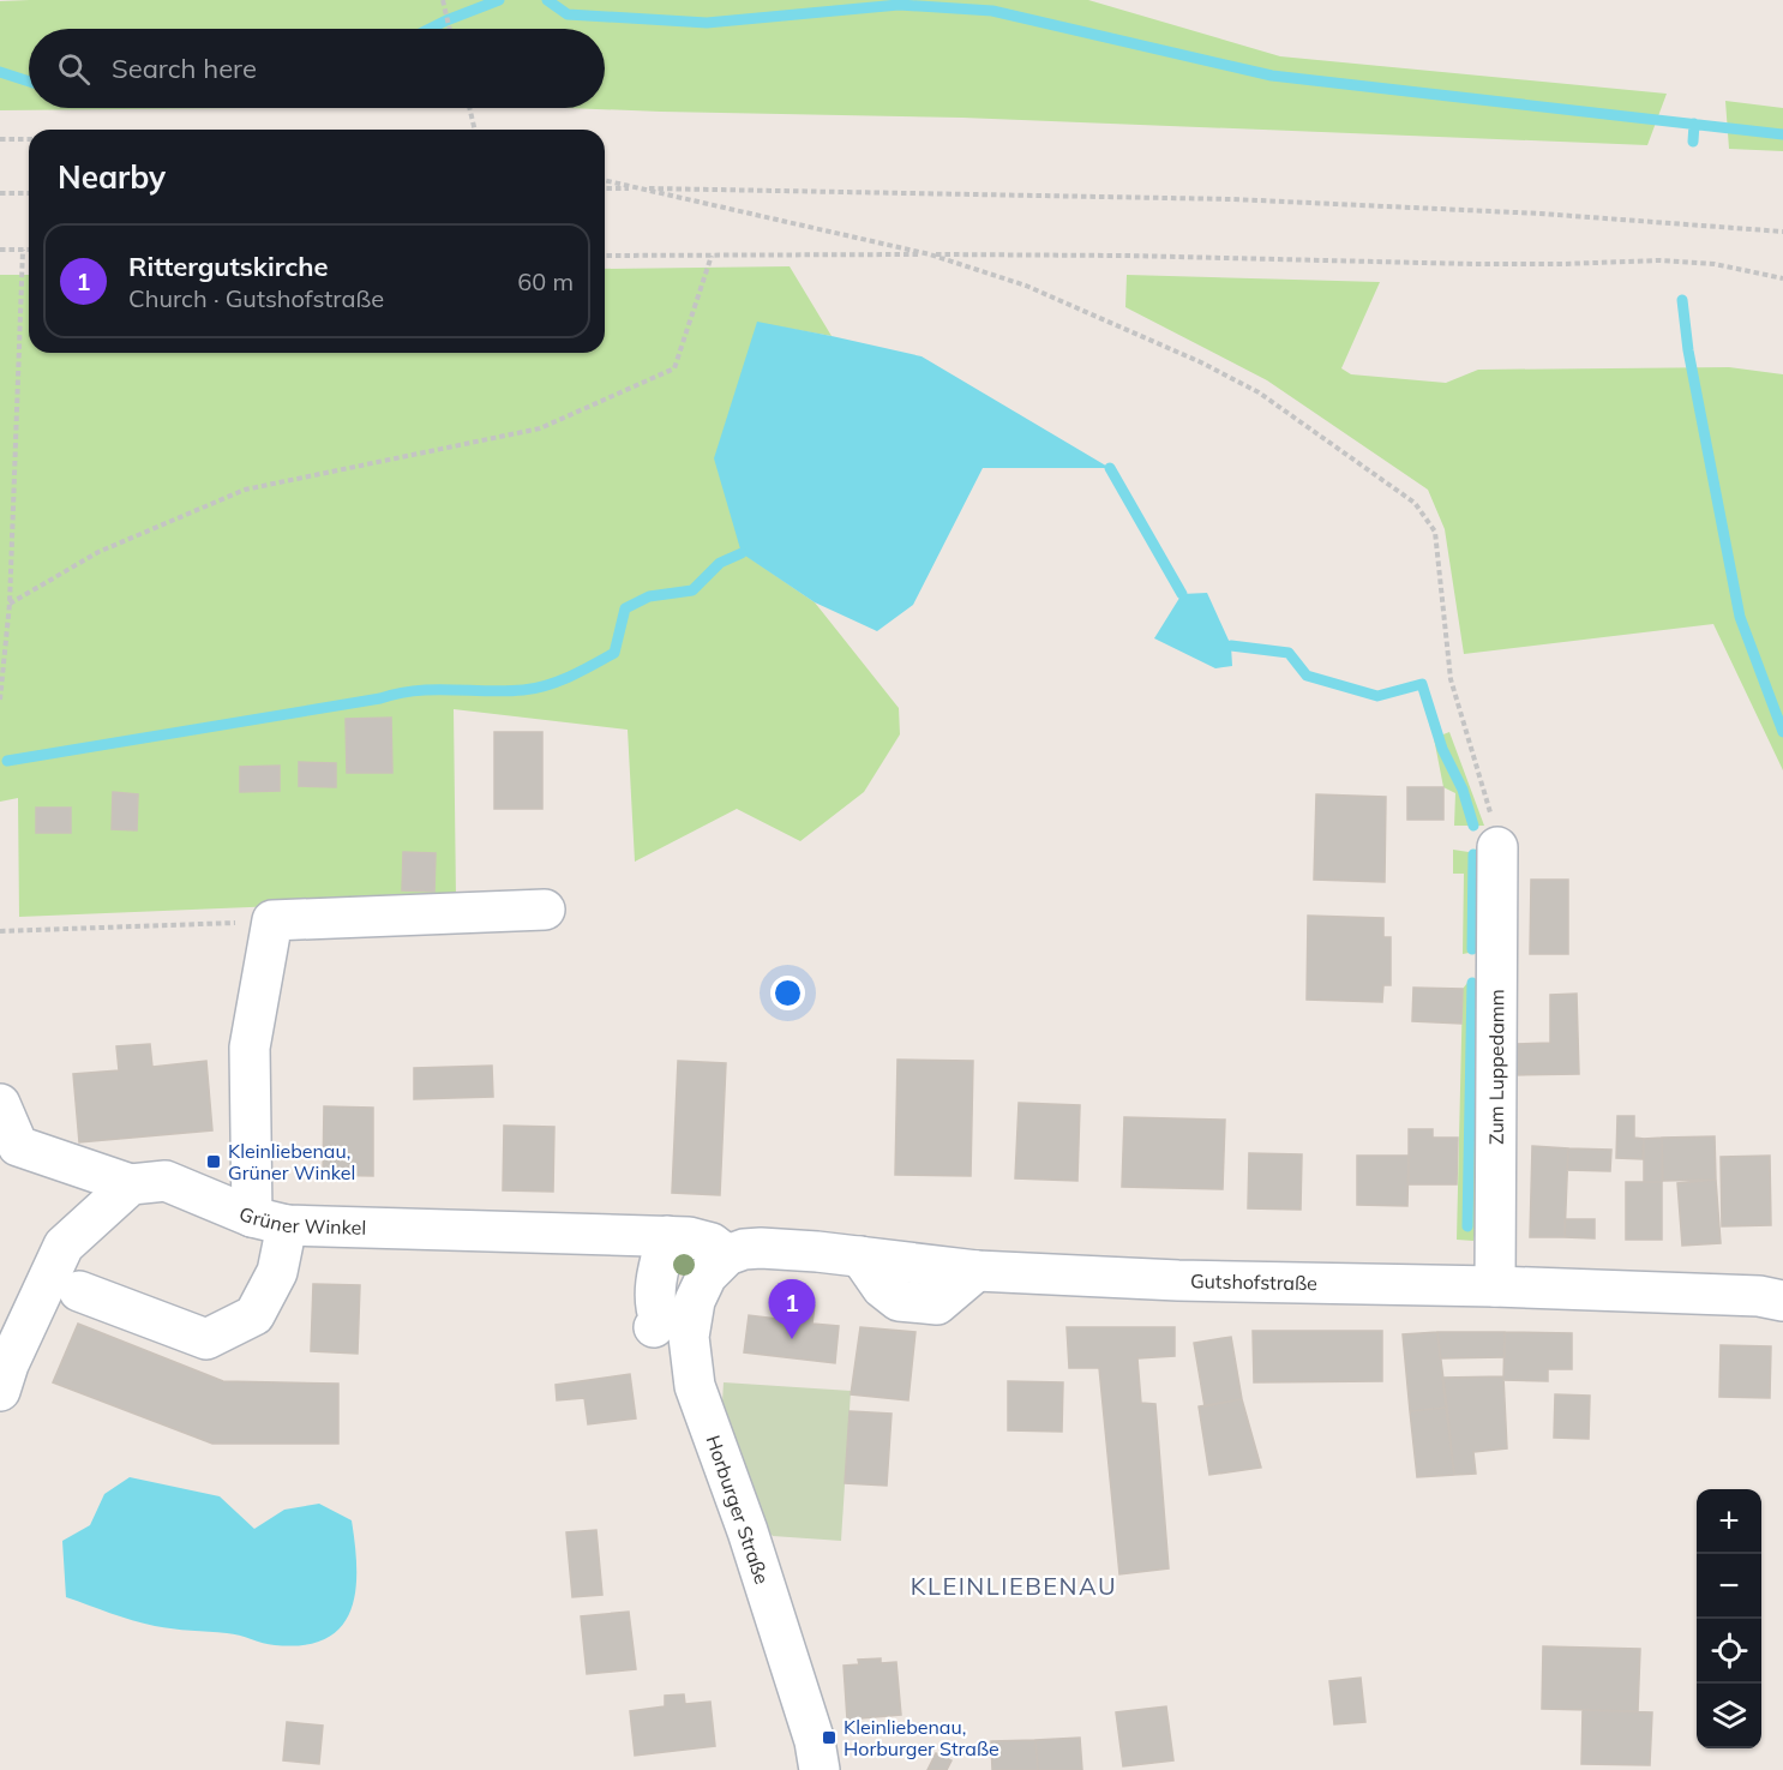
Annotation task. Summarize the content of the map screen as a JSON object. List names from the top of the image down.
{
  "streets": {
    "street": [
      "Zum Luppedamm",
      "Grüner Winkel",
      "Gutshofstraße",
      "Horburger Straße"
    ]
  },
  "crossings": [
    ["Zum Luppedamm", "Gutshofstraße"],
    ["Grüner Winkel", "Gutshofstraße"],
    ["Grüner Winkel", "Horburger Straße"],
    ["Gutshofstraße", "Horburger Straße"]
  ],
  "districts": ["KLEINLIEBENAU"],
  "places": {
    "transit": ["Kleinliebenau, Grüner Winkel", "Kleinliebenau, Horburger Straße"]
  },
  "page": {
    "search": "Search here",
    "heading": "Nearby",
    "list": [
      {
        "mark": "1",
        "name": "Rittergutskirche",
        "note": "Church · Gutshofstraße",
        "value": "60 m"
      }
    ],
    "pins": "1",
    "map_buttons": ["+", "−"]
  }
}
